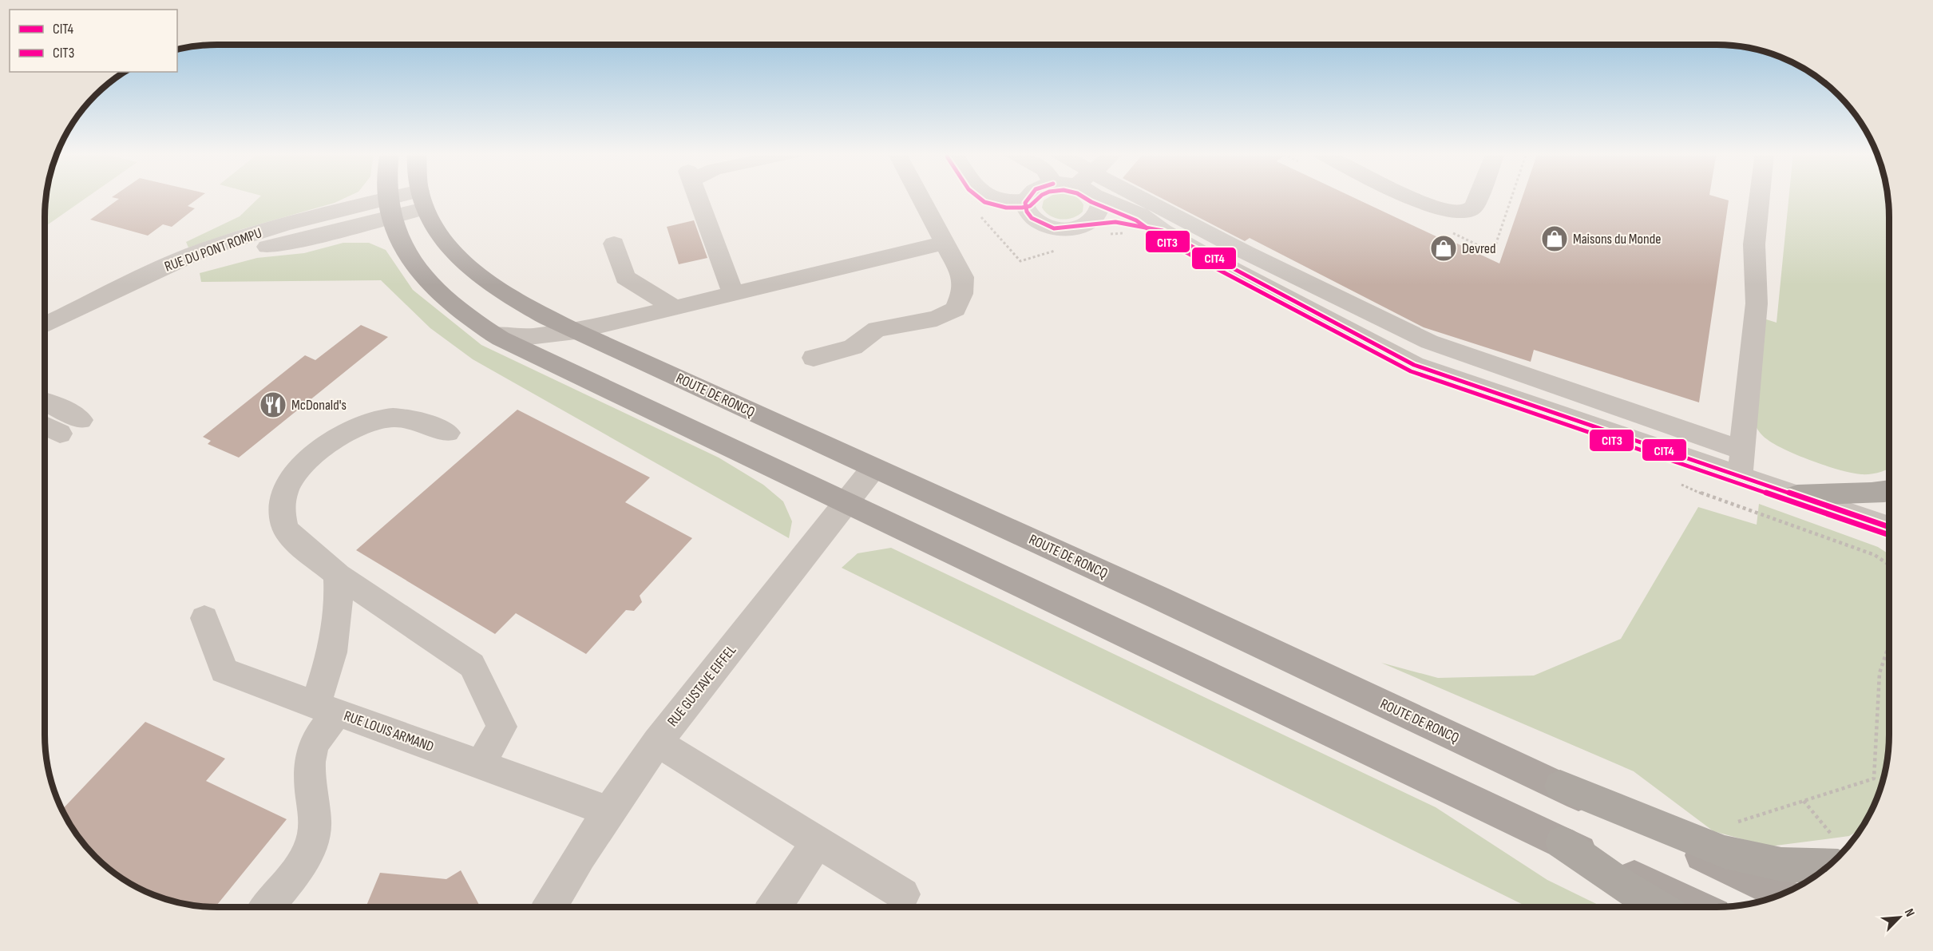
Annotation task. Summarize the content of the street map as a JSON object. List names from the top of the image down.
{
  "streets": {
    "main road": ["ROUTE DE RONCQ"],
    "street": ["RUE DU PONT ROMPU", "RUE GUSTAVE EIFFEL", "RUE LOUIS ARMAND"]
  },
  "crossings": [
    ["RUE DU PONT ROMPU", "ROUTE DE RONCQ"],
    ["ROUTE DE RONCQ", "RUE GUSTAVE EIFFEL"],
    ["RUE GUSTAVE EIFFEL", "RUE LOUIS ARMAND"]
  ],
  "places": {
    "shop": ["Maisons du Monde", "Devred"],
    "restaurant": ["McDonald's"]
  },
  "lines": ["transit line CIT4", "transit line CIT3"],
  "legend": ["CIT4", "CIT3"],
  "north": "top right"
}
